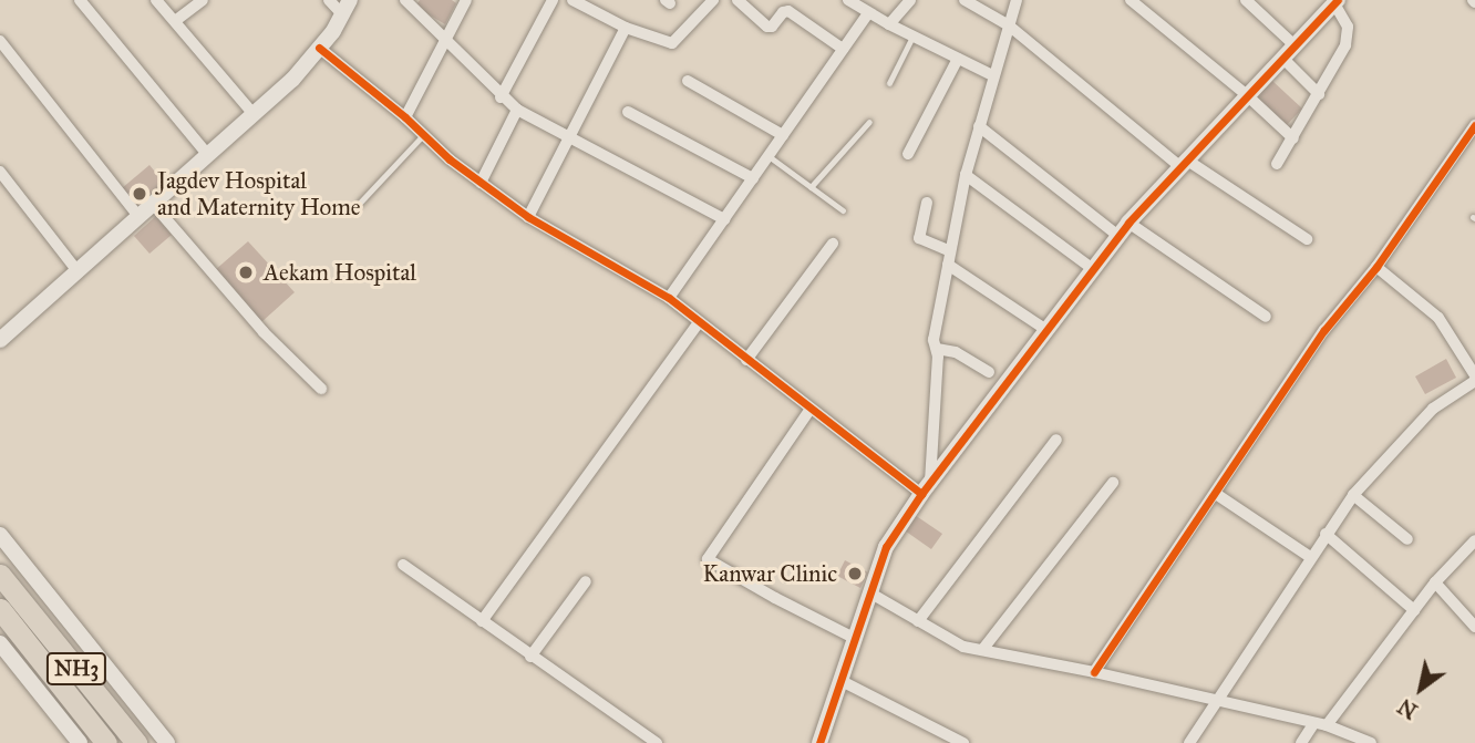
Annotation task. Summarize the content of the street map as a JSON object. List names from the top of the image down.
{
  "streets": {
    "highway": ["NH3"]
  },
  "places": ["Jagdev Hospital and Maternity Home", "Aekam Hospital", "Kanwar Clinic"],
  "north": "bottom left"
}
